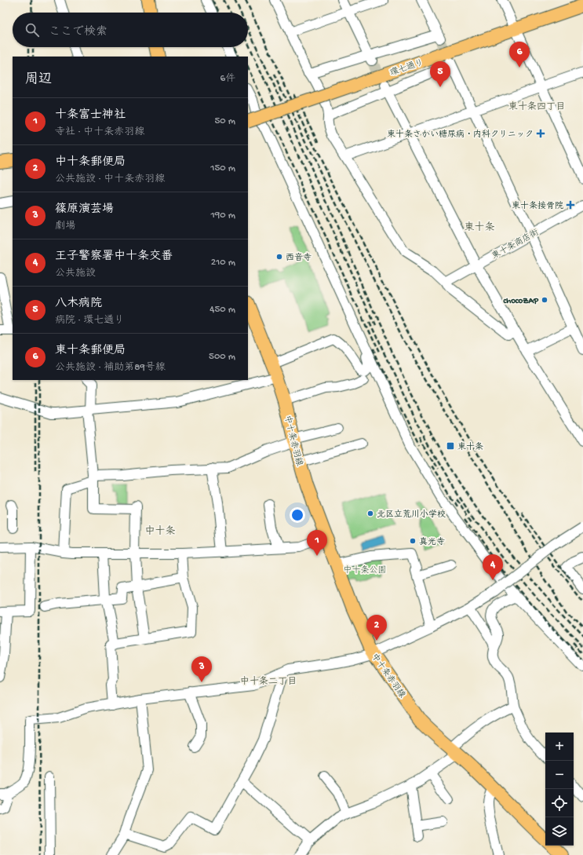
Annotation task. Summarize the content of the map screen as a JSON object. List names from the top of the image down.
{
  "streets": {
    "main road": ["環七通り", "中十条赤羽線"],
    "street": ["東十条商店街"]
  },
  "districts": [
    "東十条四丁目",
    "東十条",
    "中十条",
    "中十条二丁目"
  ],
  "parks": ["中十条公園"],
  "places": {
    "health": ["東十条さかい糖尿病・内科クリニック", "東十条接骨院"],
    "other": [
      "西音寺",
      "chocoZAP",
      "北区立荒川小学校",
      "真光寺"
    ],
    "transit": ["東十条"]
  },
  "page": {
    "search": "ここで検索",
    "pins": [
      "6",
      "5",
      "1",
      "4",
      "2",
      "3"
    ],
    "heading": ["周辺", "6件"],
    "list": [
      {
        "mark": "1",
        "name": "十条富士神社",
        "note": "寺社 · 中十条赤羽線",
        "value": "50 m"
      },
      {
        "mark": "2",
        "name": "中十条郵便局",
        "note": "公共施設 · 中十条赤羽線",
        "value": "150 m"
      },
      {
        "mark": "3",
        "name": "篠原演芸場",
        "note": "劇場",
        "value": "190 m"
      },
      {
        "mark": "4",
        "name": "王子警察署中十条交番",
        "note": "公共施設",
        "value": "210 m"
      },
      {
        "mark": "5",
        "name": "八木病院",
        "note": "病院 · 環七通り",
        "value": "450 m"
      },
      {
        "mark": "6",
        "name": "東十条郵便局",
        "note": "公共施設 · 補助第89号線",
        "value": "500 m"
      }
    ],
    "map_buttons": ["+", "−"]
  }
}
